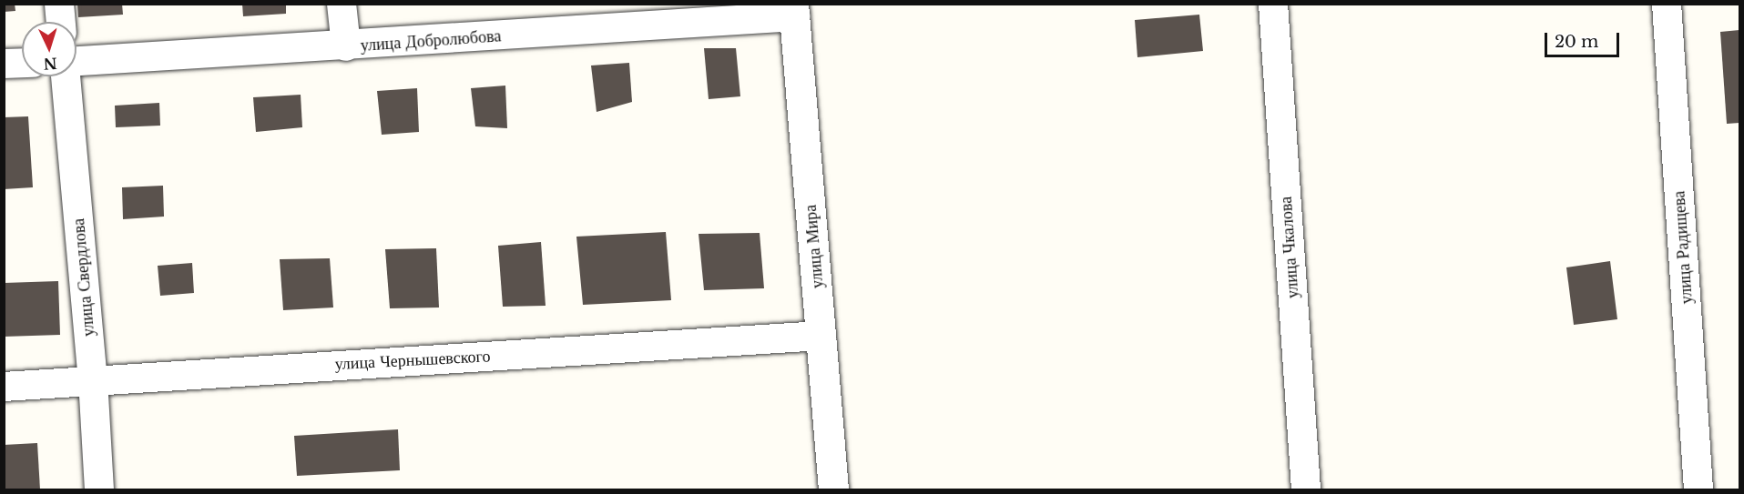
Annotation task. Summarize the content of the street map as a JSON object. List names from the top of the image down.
{
  "streets": {
    "street": [
      "улица Добролюбова",
      "улица Мира",
      "улица Чкалова",
      "улица Радищева",
      "улица Свердлова",
      "улица Чернышевского"
    ]
  },
  "crossings": [
    ["улица Добролюбова", "улица Мира"],
    ["улица Мира", "улица Чернышевского"],
    ["улица Свердлова", "улица Чернышевского"]
  ],
  "scale_bar": "20 m",
  "north": "bottom"
}
